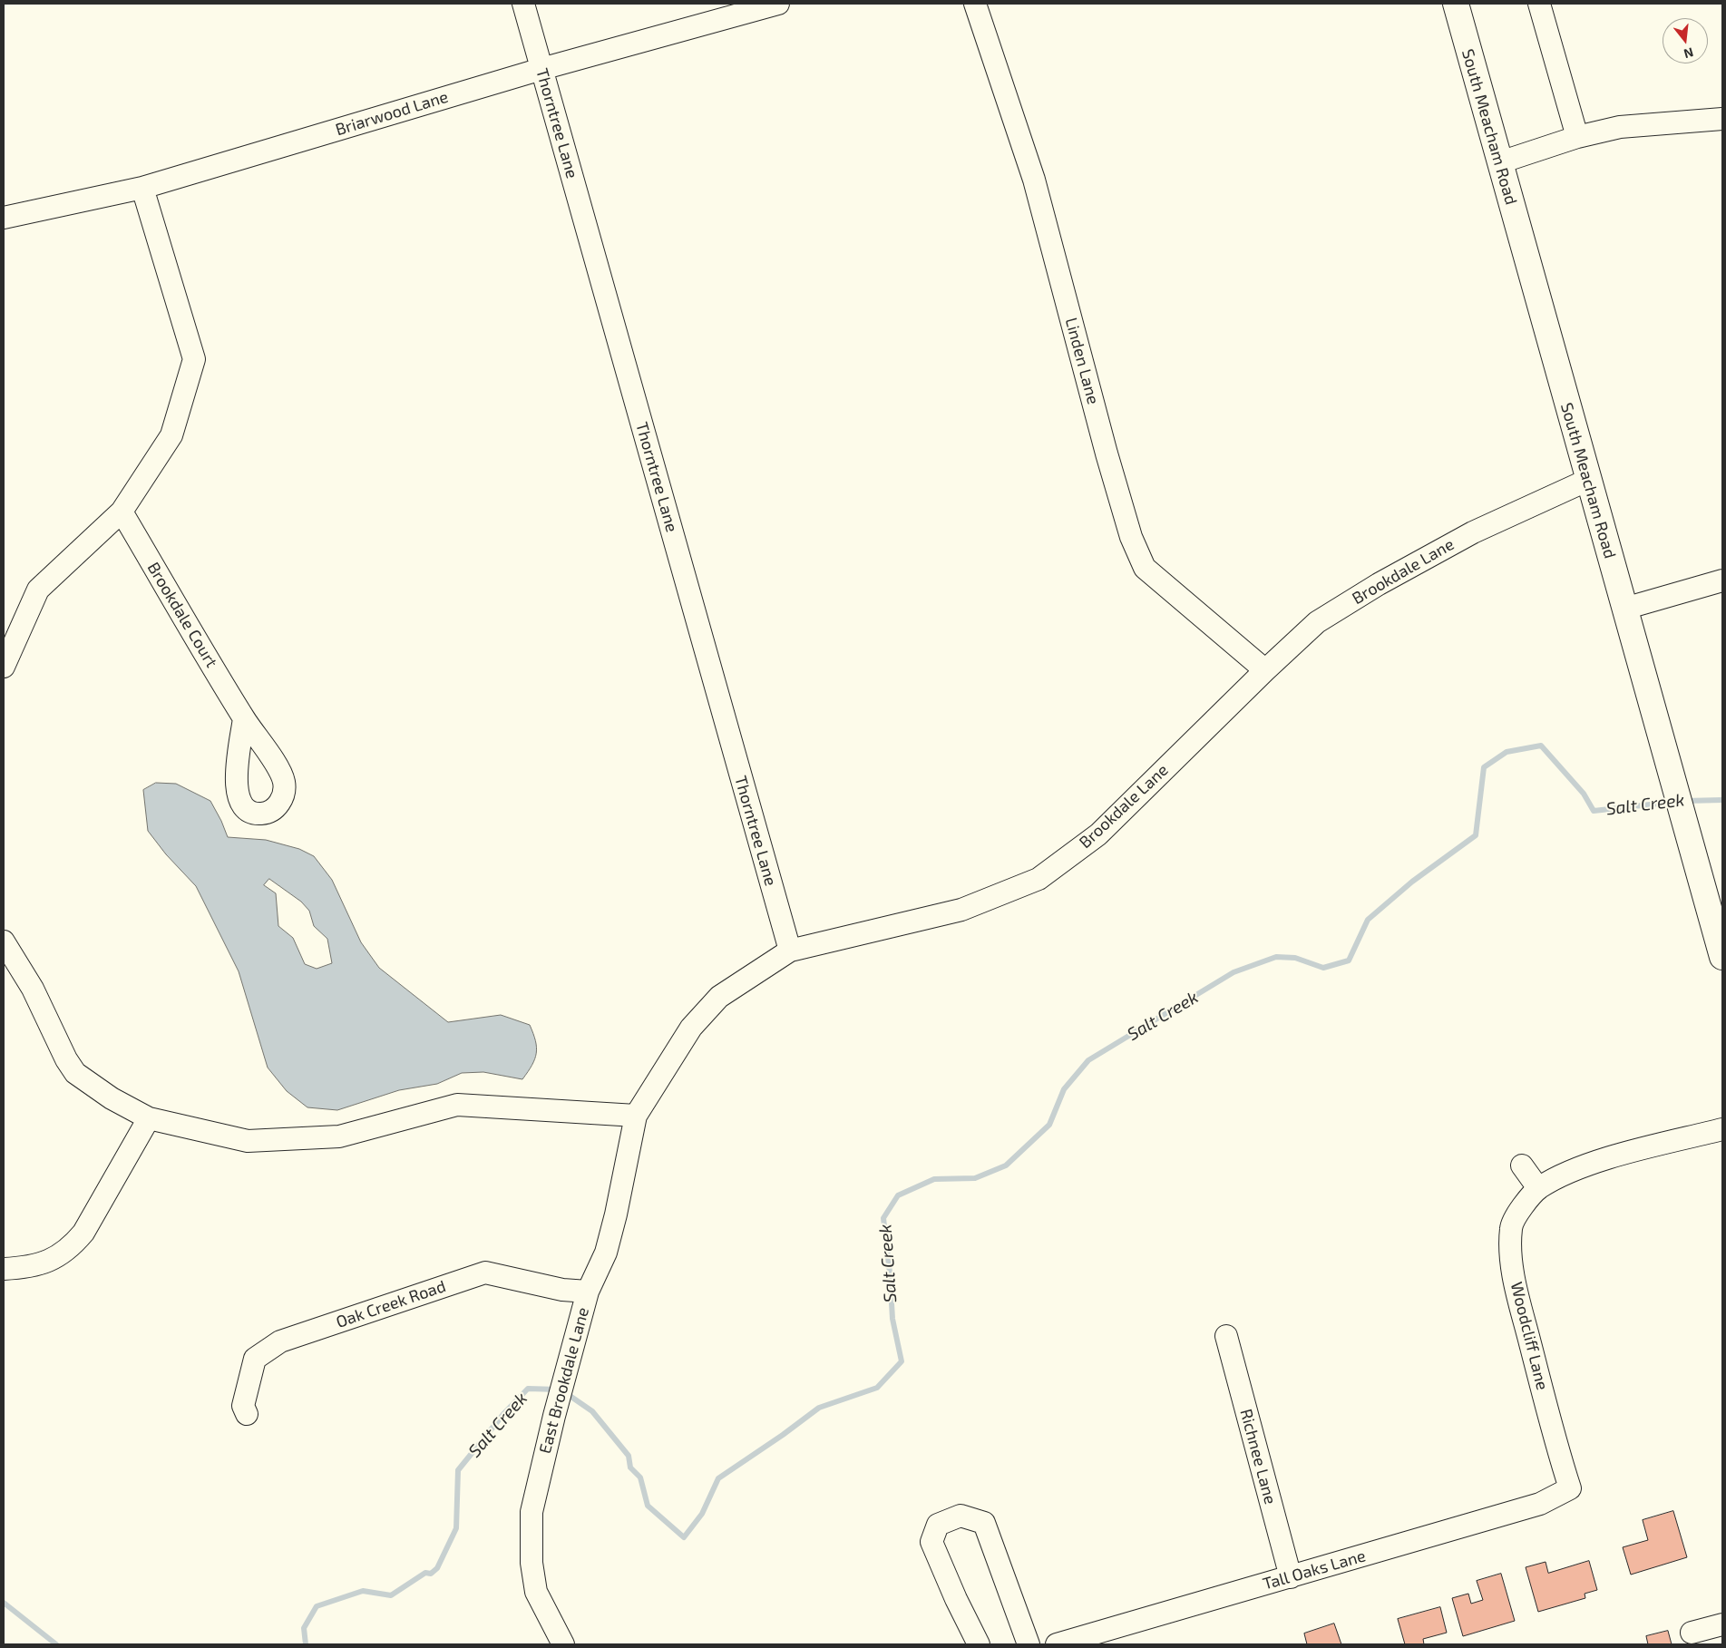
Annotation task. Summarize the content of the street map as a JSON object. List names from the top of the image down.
{
  "streets": {
    "main road": ["South Meacham Road"],
    "street": [
      "Briarwood Lane",
      "Thorntree Lane",
      "Linden Lane",
      "Brookdale Lane",
      "Brookdale Court",
      "Oak Creek Road",
      "Woodcliff Lane",
      "East Brookdale Lane",
      "Richnee Lane",
      "Tall Oaks Lane"
    ]
  },
  "crossings": [
    ["Briarwood Lane", "Thorntree Lane"],
    ["Thorntree Lane", "Brookdale Lane"],
    ["South Meacham Road", "Brookdale Lane"],
    ["Linden Lane", "Brookdale Lane"],
    ["Brookdale Lane", "East Brookdale Lane"],
    ["Oak Creek Road", "East Brookdale Lane"],
    ["Woodcliff Lane", "Tall Oaks Lane"],
    ["Richnee Lane", "Tall Oaks Lane"]
  ],
  "water": ["Salt Creek"],
  "north": "bottom"
}
